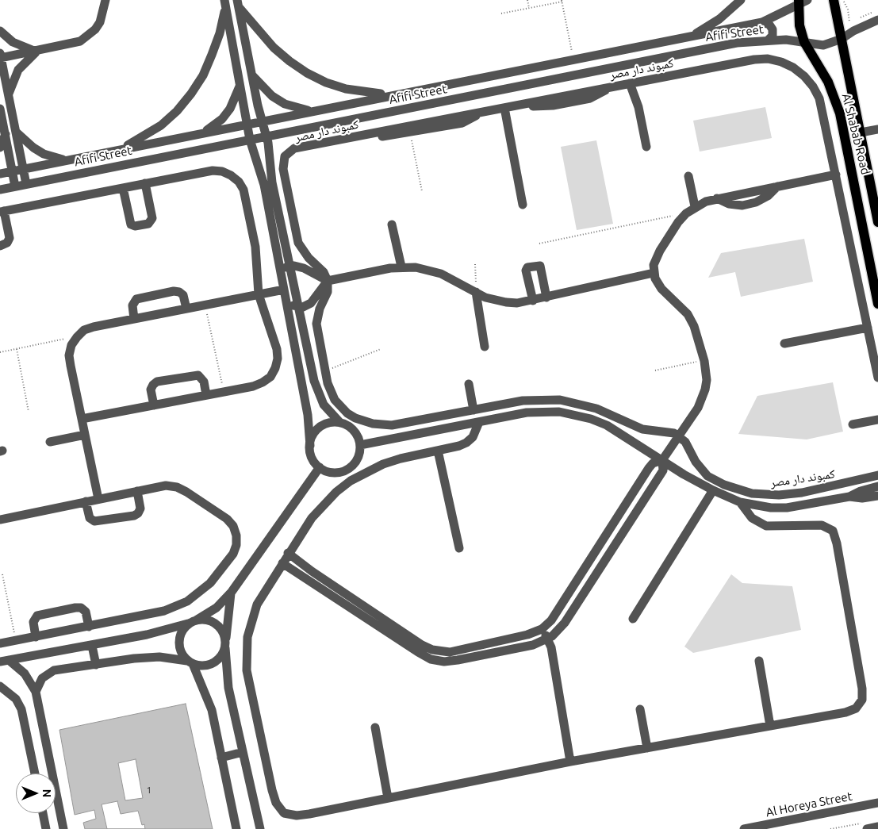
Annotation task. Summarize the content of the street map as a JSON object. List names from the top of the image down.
{
  "streets": {
    "main road": ["Al Shabab Road"],
    "street": ["Afifi Street", "كمبوند دار مصر", "Al Horeya Street"]
  },
  "crossings": [
    ["Afifi Street", "Al Shabab Road"]
  ],
  "house_numbers": ["1"],
  "north": "right"
}
